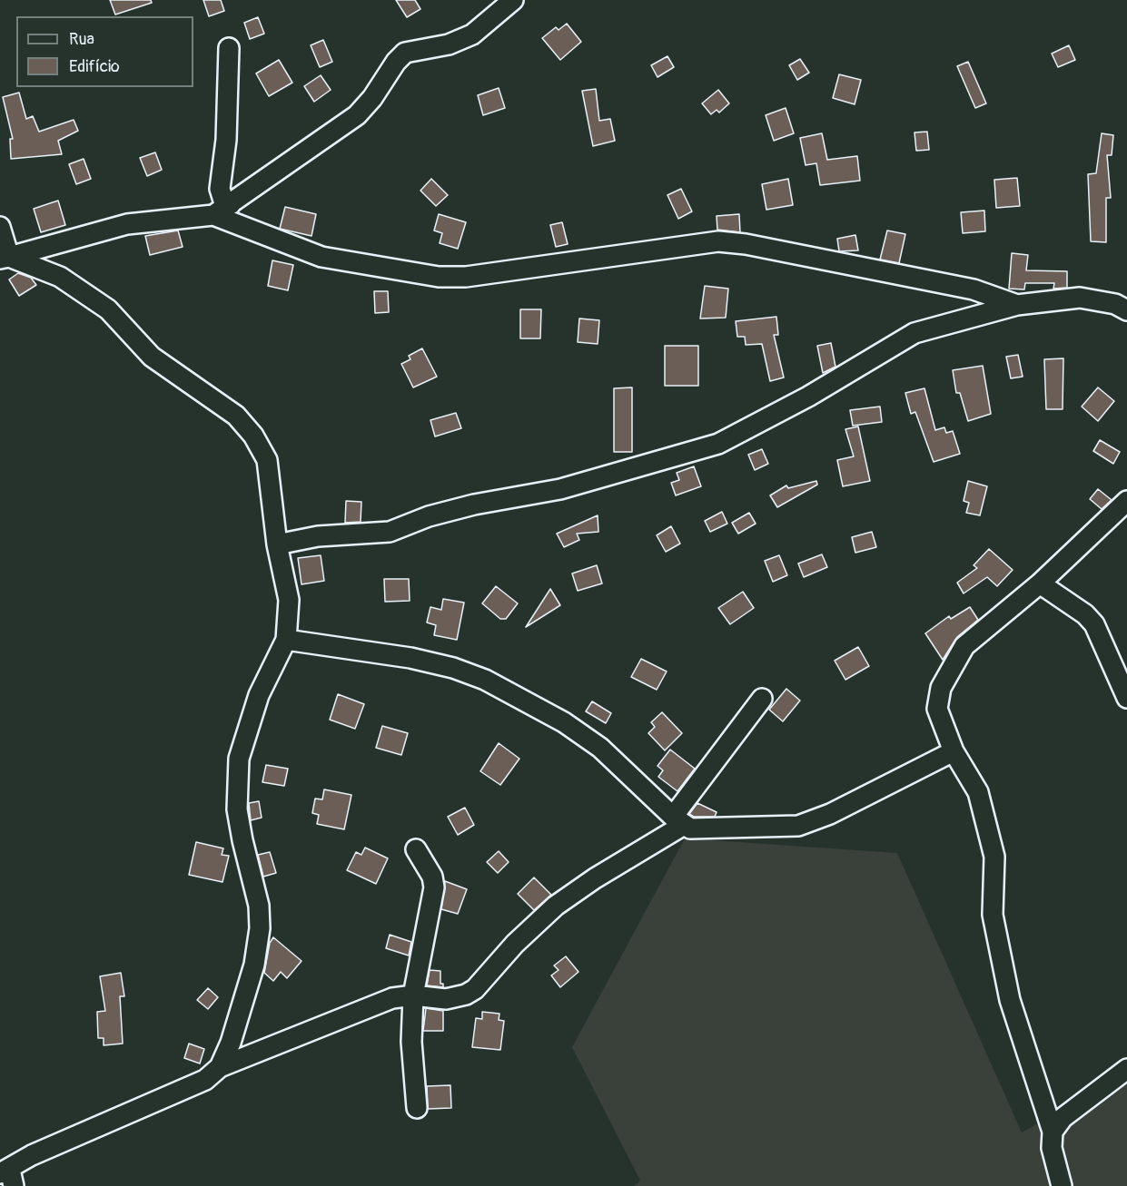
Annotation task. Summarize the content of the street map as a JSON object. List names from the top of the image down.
{
  "legend": ["Rua", "Edifício"]
}
